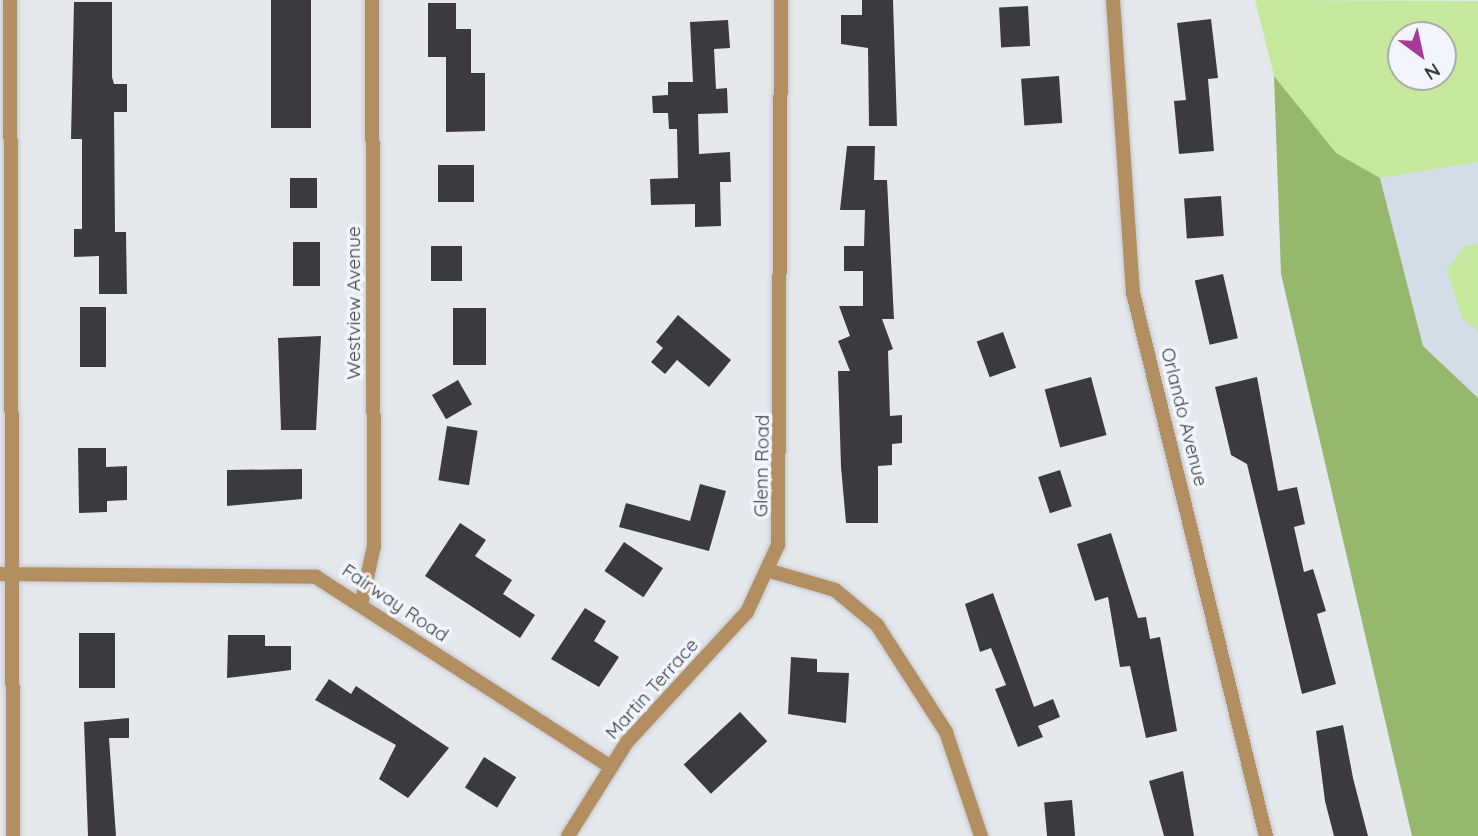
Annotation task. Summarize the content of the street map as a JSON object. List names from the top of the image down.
{
  "streets": {
    "street": [
      "Westview Avenue",
      "Orlando Avenue",
      "Glenn Road",
      "Fairway Road",
      "Martin Terrace"
    ]
  },
  "crossings": [
    ["Westview Avenue", "Fairway Road"],
    ["Glenn Road", "Martin Terrace"],
    ["Fairway Road", "Martin Terrace"]
  ],
  "north": "bottom right"
}
